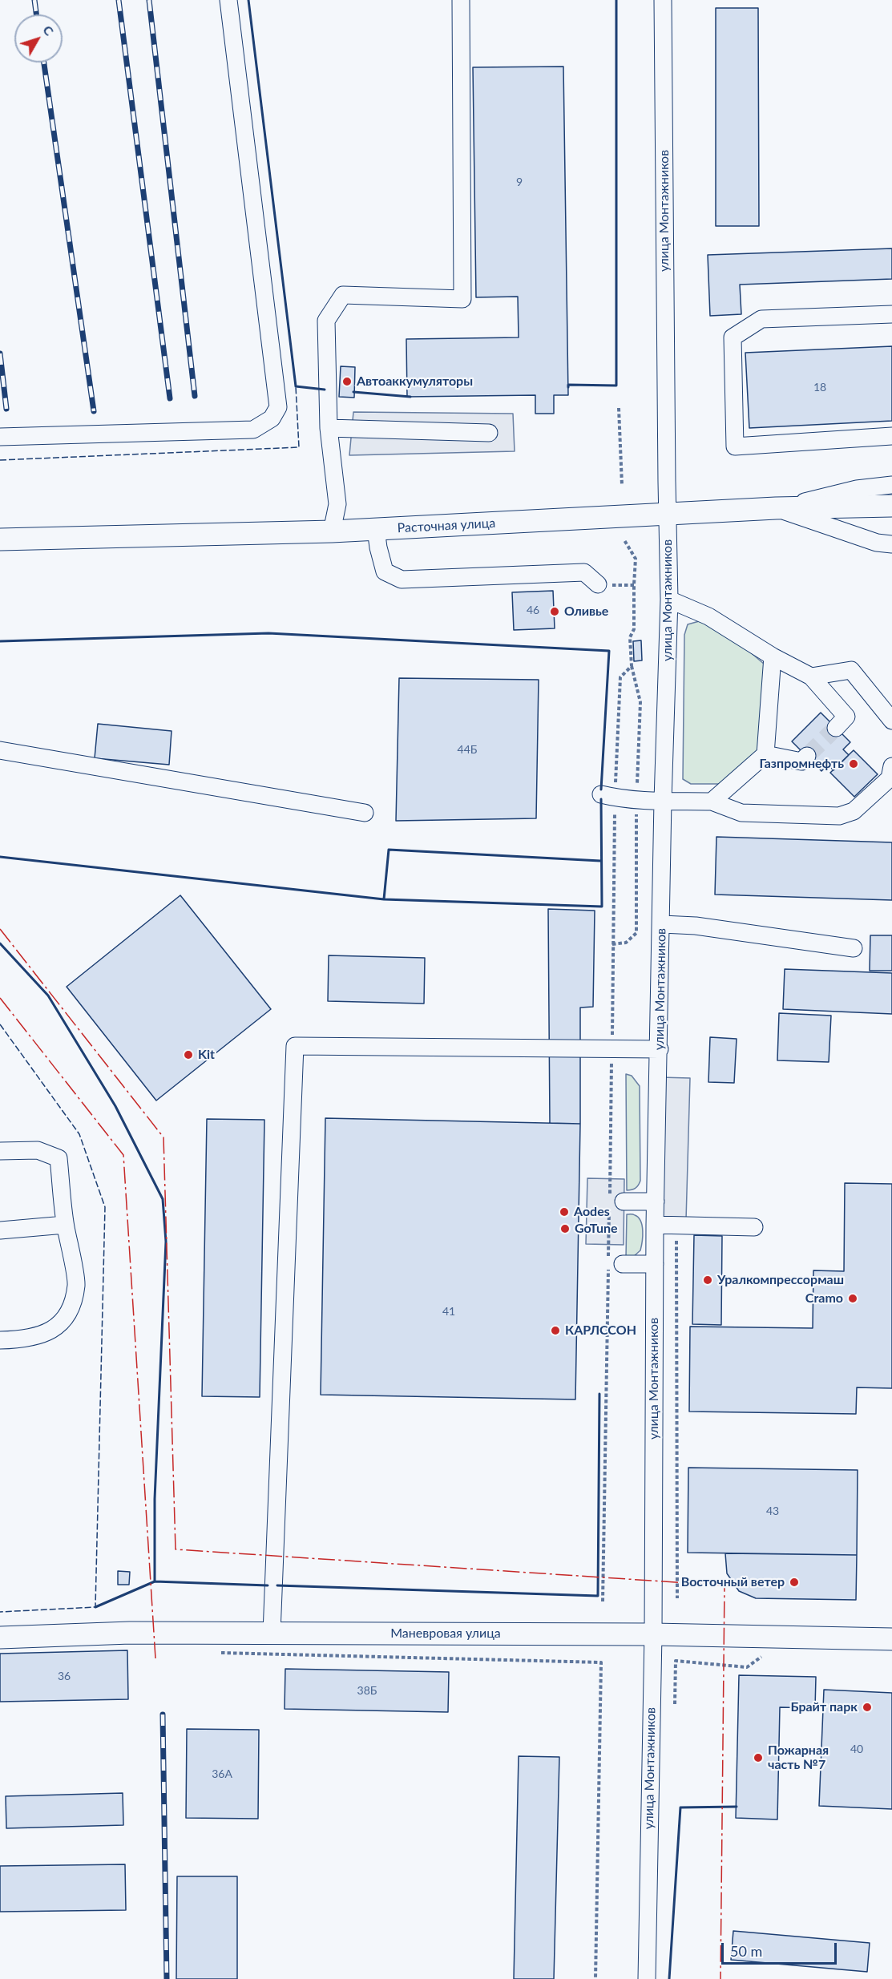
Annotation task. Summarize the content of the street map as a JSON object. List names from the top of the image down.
{
  "streets": {
    "main road": ["Расточная улица", "Маневровая улица"],
    "street": ["улица Монтажников"]
  },
  "crossings": [
    ["улица Монтажников", "Расточная улица"],
    ["улица Монтажников", "Маневровая улица"]
  ],
  "places": [
    "Автоаккумуляторы",
    "Оливье",
    "Газпромнефть",
    "Kit",
    "Aodes",
    "GoTune",
    "Уралкомпрессормаш",
    "Cramo",
    "КАРЛССОН",
    "Восточный ветер",
    "Брайт парк",
    "Пожарная часть №7"
  ],
  "house_numbers": [
    "9",
    "18",
    "46",
    "44Б",
    "41",
    "43",
    "36",
    "38Б",
    "40",
    "36А"
  ],
  "scale_bar": "50 m",
  "north": "top right"
}
